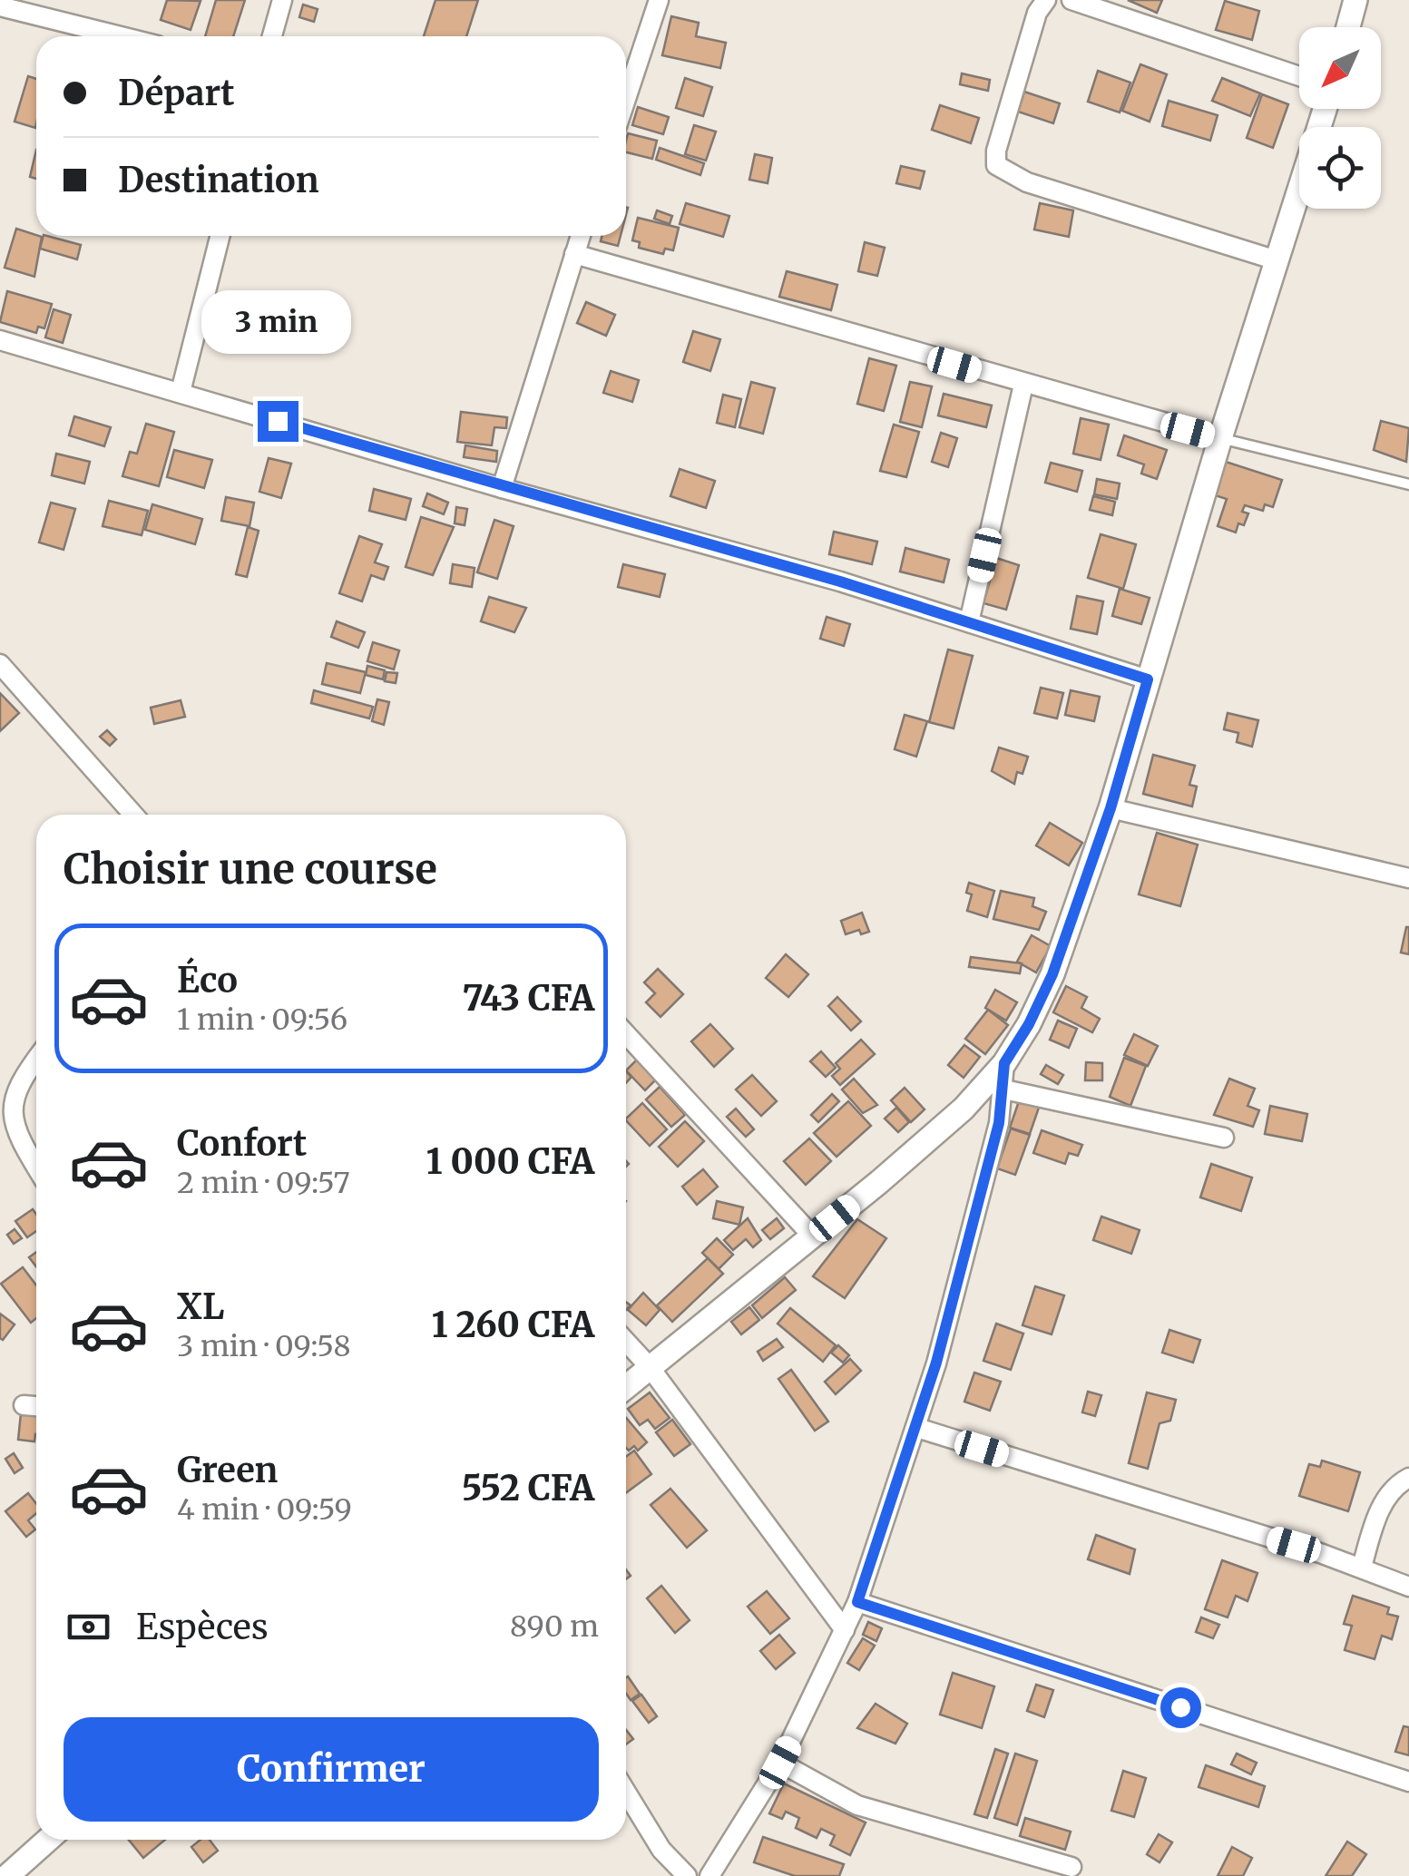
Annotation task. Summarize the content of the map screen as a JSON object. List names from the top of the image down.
{
  "north": "bottom left",
  "page": {
    "banner": ["Départ", "Destination"],
    "bubble": "3 min",
    "heading": "Choisir une course",
    "list": [
      {
        "name": "Éco",
        "note": "1 min · 09:56",
        "value": "743 CFA"
      },
      {
        "name": "Confort",
        "note": "2 min · 09:57",
        "value": "1 000 CFA"
      },
      {
        "name": "XL",
        "note": "3 min · 09:58",
        "value": "1 260 CFA"
      },
      {
        "name": "Green",
        "note": "4 min · 09:59",
        "value": "552 CFA"
      }
    ],
    "pay": ["Espèces", "890 m"],
    "buttons": "Confirmer"
  }
}
